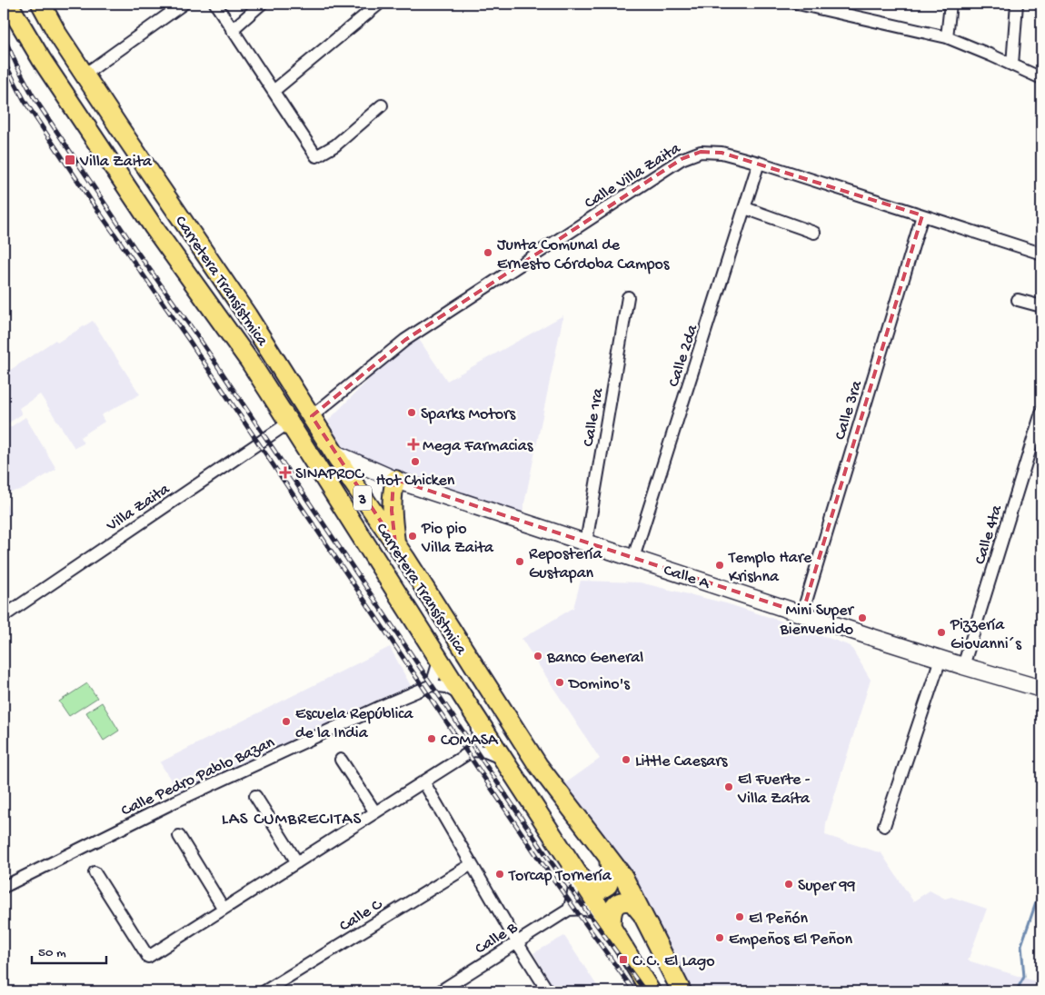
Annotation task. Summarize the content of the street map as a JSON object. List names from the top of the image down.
{
  "streets": {
    "main road": ["Carretera Transístmica", "3"],
    "street": [
      "Calle Villa Zaita",
      "Calle 2da",
      "Calle 3ra",
      "Calle 1ra",
      "Villa Zaita",
      "Calle 4ta",
      "Calle A",
      "Calle Pedro Pablo Bazan",
      "Calle C",
      "Calle B"
    ]
  },
  "crossings": [
    ["Calle Villa Zaita", "Carretera Transístmica"],
    ["Calle Villa Zaita", "Calle 2da"],
    ["Calle Villa Zaita", "Calle 3ra"],
    ["Carretera Transístmica", "Villa Zaita"],
    ["Carretera Transístmica", "Calle A"],
    ["Calle 2da", "Calle A"],
    ["Calle 3ra", "Calle A"],
    ["Calle 1ra", "Calle A"],
    ["Calle 4ta", "Calle A"]
  ],
  "districts": ["LAS CUMBRECITAS"],
  "places": {
    "transit": ["Villa Zaita", "C.C. El Lago"],
    "other": [
      "Junta Comunal de Ernesto Córdoba Campos",
      "Sparks Motors",
      "Hot Chicken",
      "Pio pio Villa Zaita",
      "Repostería Gustapan",
      "Templo Hare Krishna",
      "Mini Super Bienvenido",
      "Pizzería Giovanni´s",
      "Banco General",
      "Domino's",
      "Escuela República de la India",
      "COMASA",
      "Little Caesars",
      "El Fuerte - Villa Zaíta",
      "Torcap Tornería",
      "Super 99",
      "El Peñón",
      "Empeños El Peñon"
    ],
    "health": ["Mega Farmacias", "SINAPROC"]
  },
  "scale_bar": "50 m"
}
